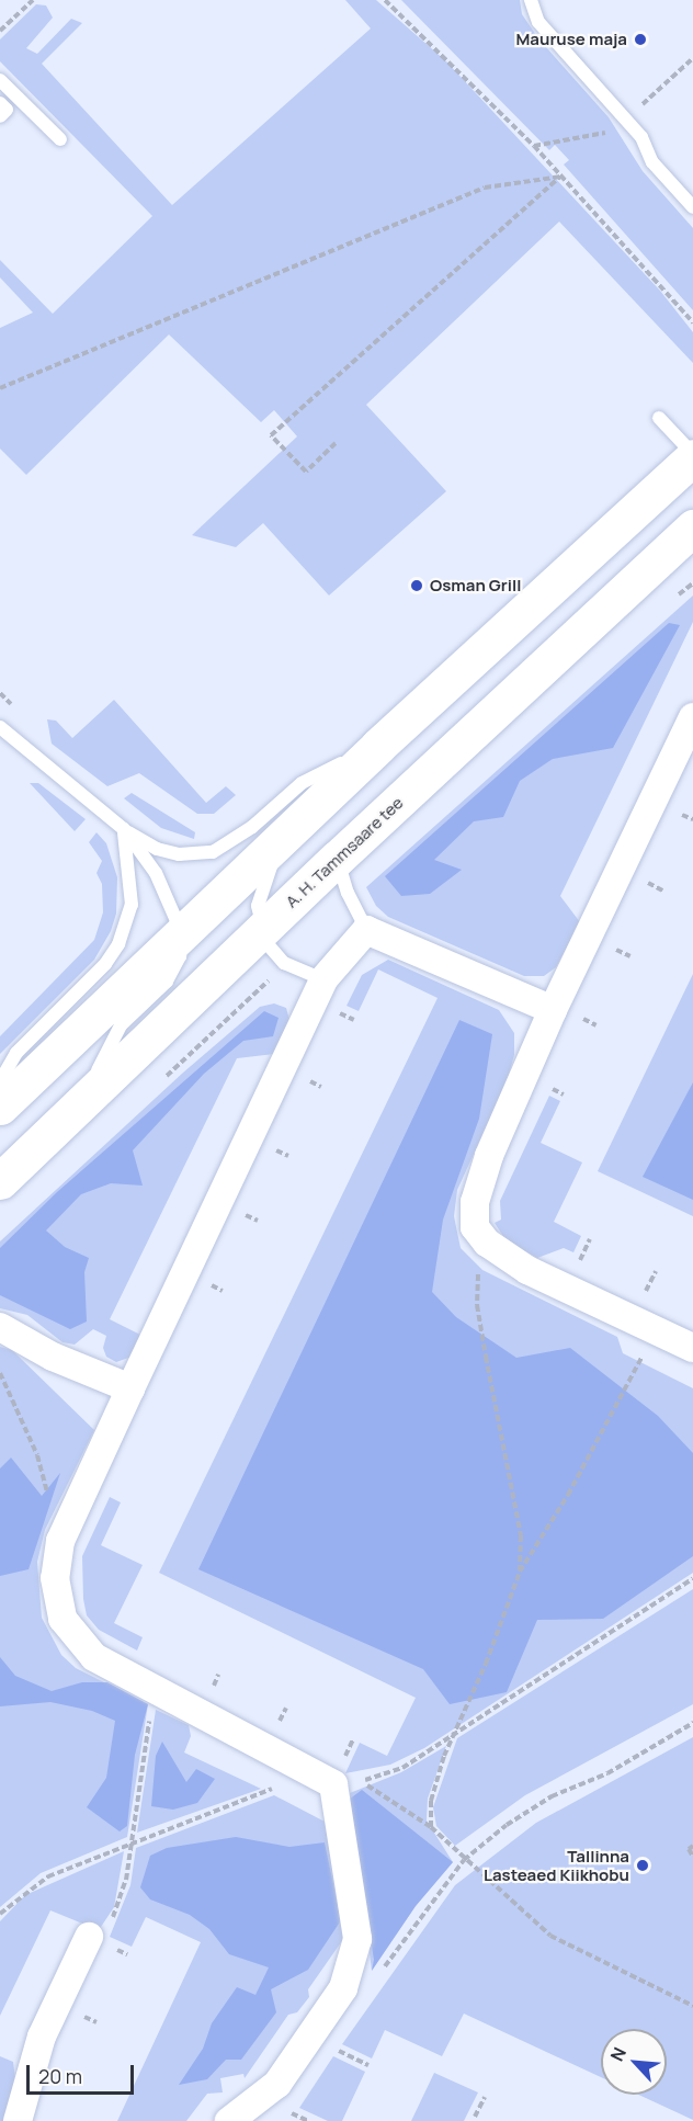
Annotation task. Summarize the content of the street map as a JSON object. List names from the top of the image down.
{
  "streets": {
    "main road": ["A. H. Tammsaare tee"]
  },
  "places": ["Mauruse maja", "Osman Grill", "Tallinna Lasteaed Kiikhobu"],
  "scale_bar": "20 m",
  "north": "top left"
}
